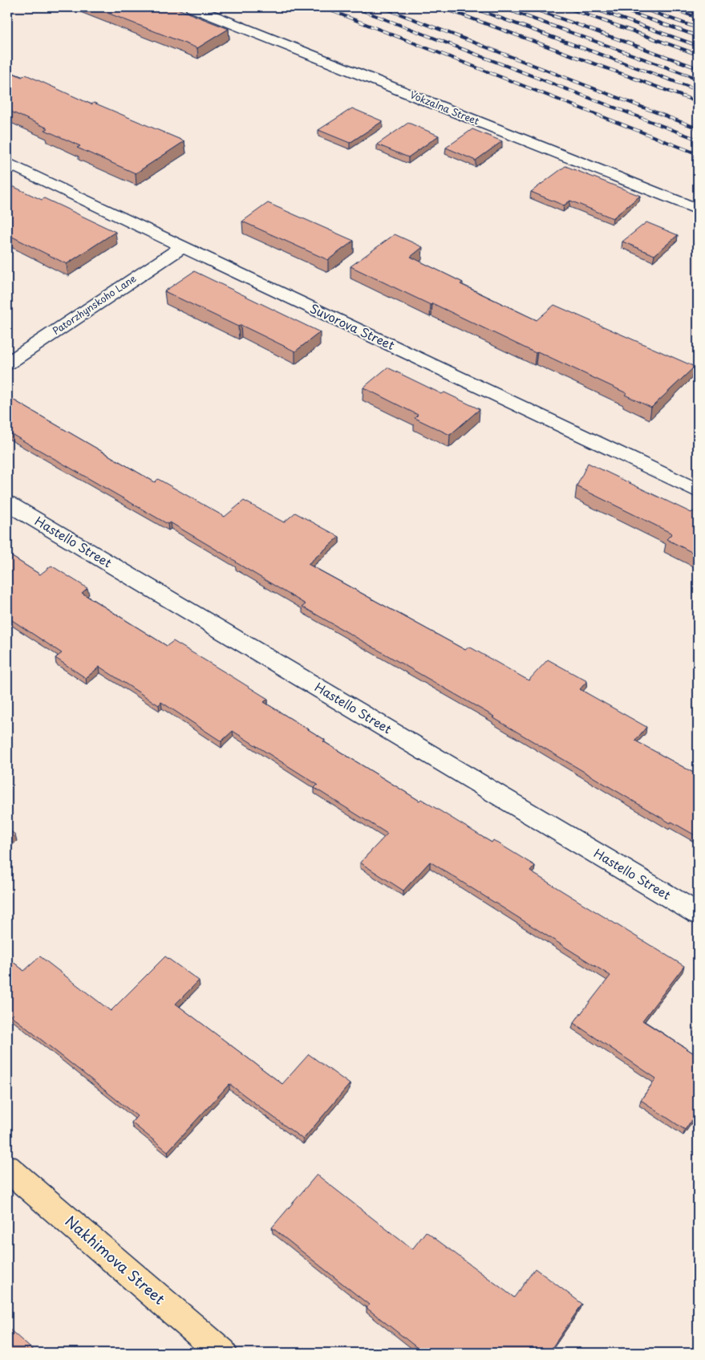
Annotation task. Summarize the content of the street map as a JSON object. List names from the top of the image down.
{
  "streets": {
    "main road": ["Nakhimova Street"],
    "street": [
      "Vokzalna Street",
      "Patorzhynskoho Lane",
      "Suvorova Street",
      "Hastello Street"
    ]
  },
  "crossings": [
    ["Patorzhynskoho Lane", "Suvorova Street"]
  ]
}
